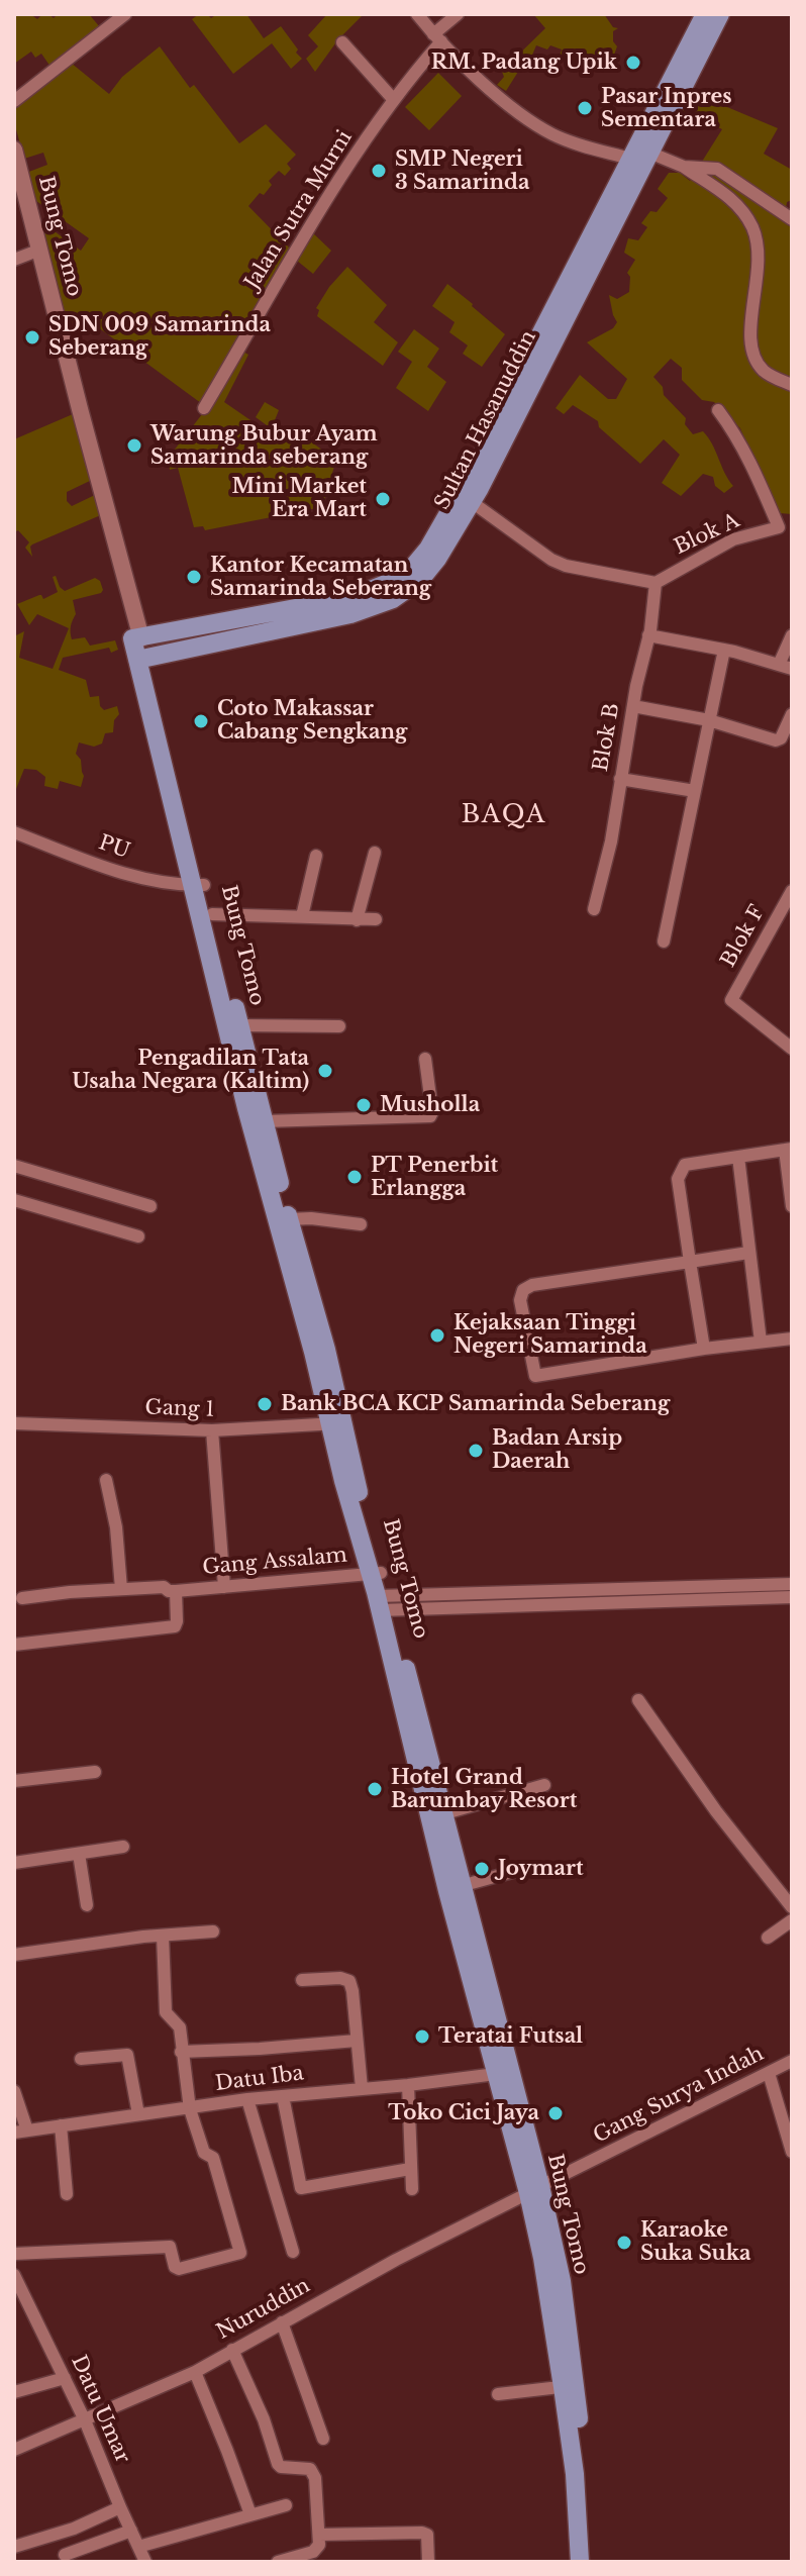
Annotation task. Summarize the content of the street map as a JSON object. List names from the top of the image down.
{
  "streets": {
    "main road": ["Bung Tomo", "Sultan Hasanuddin"],
    "street": [
      "Jalan Sutra Murni",
      "Blok A",
      "Blok B",
      "PU",
      "Blok F",
      "Gang 1",
      "Gang Assalam",
      "Datu Iba",
      "Gang Surya Indah",
      "Nuruddin",
      "Datu Umar"
    ]
  },
  "crossings": [
    ["Bung Tomo", "Sultan Hasanuddin"],
    ["Bung Tomo", "PU"],
    ["Bung Tomo", "Gang 1"],
    ["Bung Tomo", "Gang Assalam"],
    ["Bung Tomo", "Datu Iba"],
    ["Bung Tomo", "Gang Surya Indah"],
    ["Bung Tomo", "Nuruddin"],
    ["Blok A", "Blok B"],
    ["Gang Surya Indah", "Nuruddin"],
    ["Nuruddin", "Datu Umar"]
  ],
  "districts": ["BAQA"],
  "places": [
    "RM. Padang Upik",
    "Pasar Inpres Sementara",
    "SMP Negeri 3 Samarinda",
    "SDN 009 Samarinda Seberang",
    "Warung Bubur Ayam Samarinda seberang",
    "Mini Market Era Mart",
    "Kantor Kecamatan Samarinda Seberang",
    "Coto Makassar Cabang Sengkang",
    "Pengadilan Tata Usaha Negara (Kaltim)",
    "Musholla",
    "PT Penerbit Erlangga",
    "Kejaksaan Tinggi Negeri Samarinda",
    "Bank BCA KCP Samarinda Seberang",
    "Badan Arsip Daerah",
    "Hotel Grand Barumbay Resort",
    "Joymart",
    "Teratai Futsal",
    "Toko Cici Jaya",
    "Karaoke Suka Suka"
  ]
}
